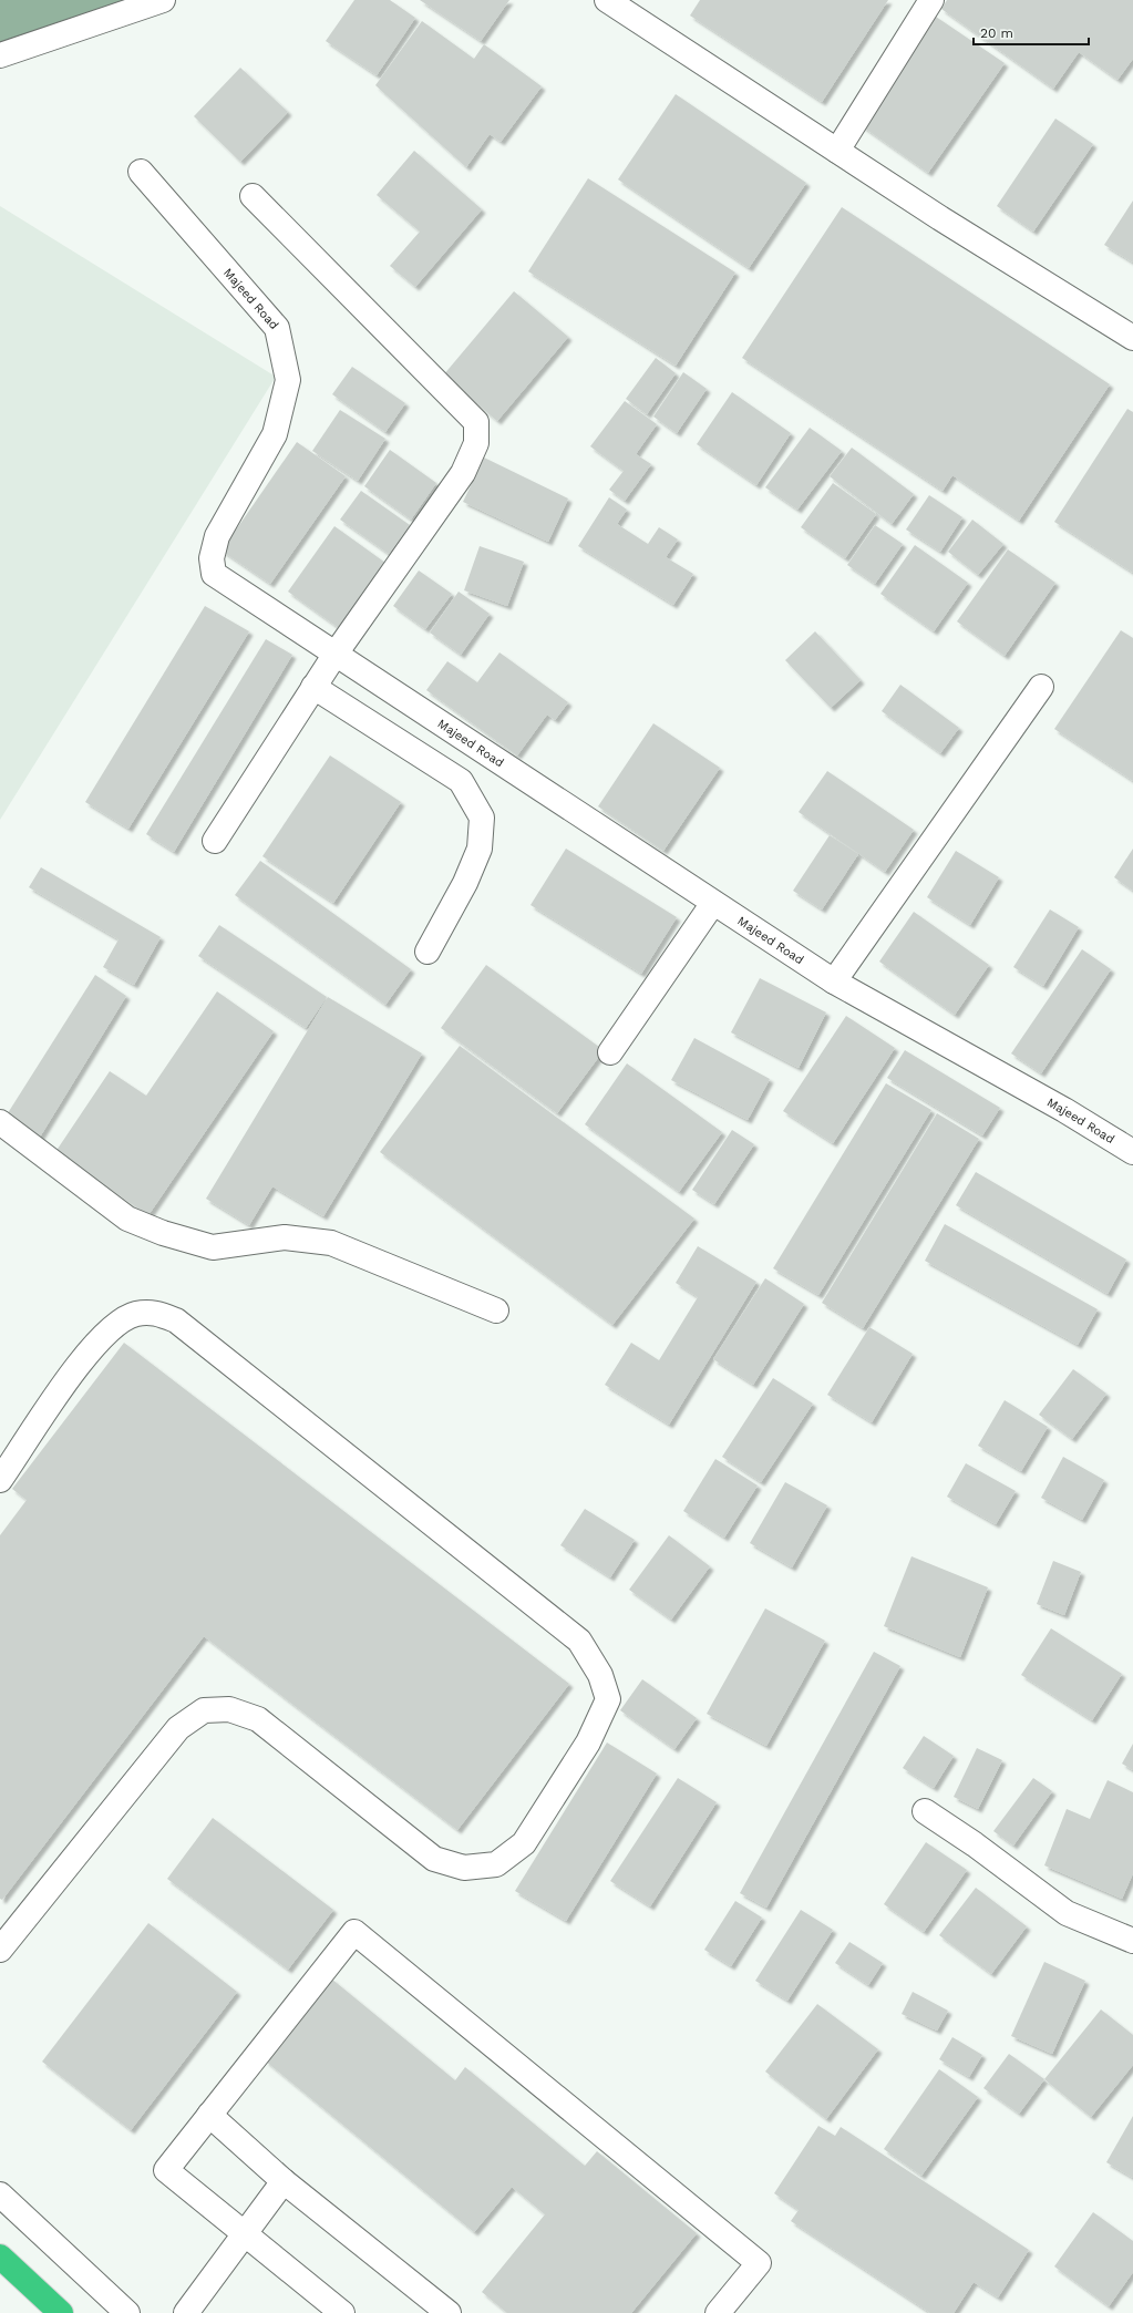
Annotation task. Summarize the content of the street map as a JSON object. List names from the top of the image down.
{
  "streets": {
    "street": ["Majeed Road"]
  },
  "scale_bar": "20 m"
}
